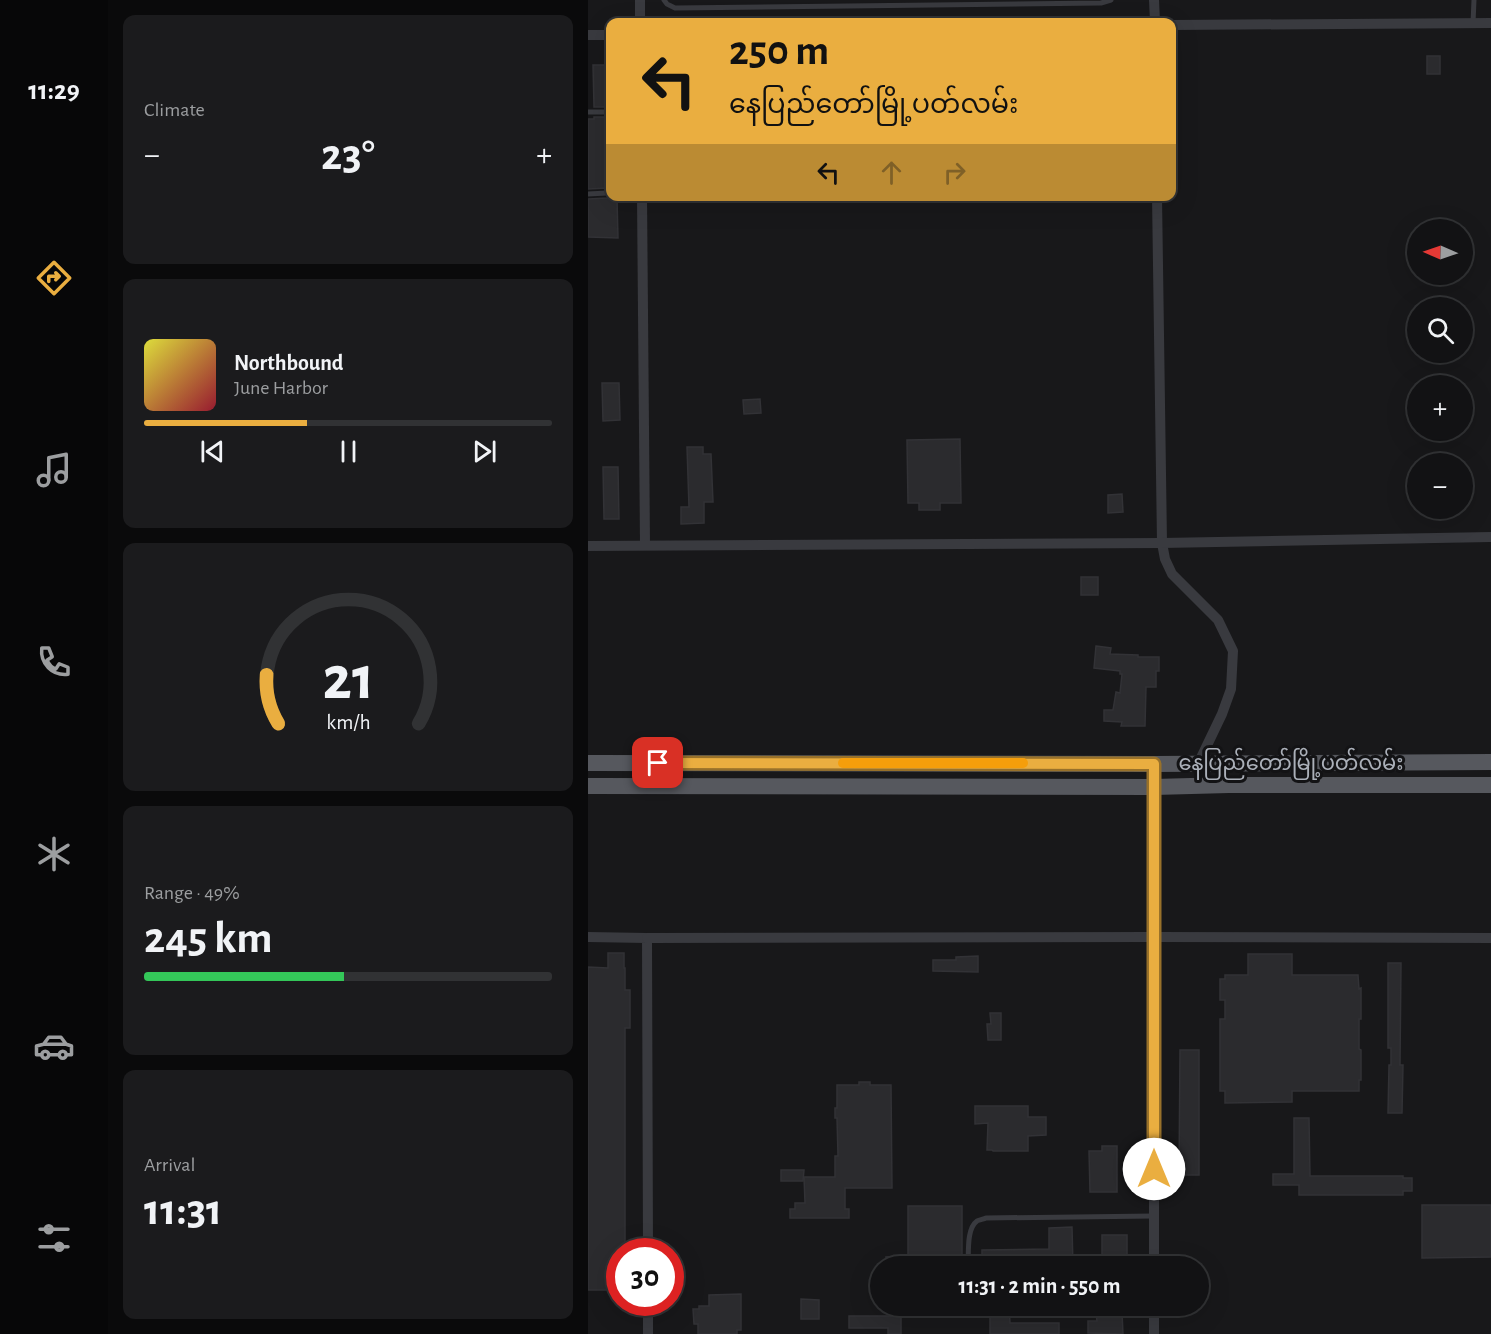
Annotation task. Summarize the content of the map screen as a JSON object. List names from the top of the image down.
{
  "streets": {
    "main road": ["နေပြည်တော်မြို့ပတ်လမ်း"]
  },
  "north": "left",
  "page": {
    "tabs": "11:29",
    "tile": [
      "Climate",
      ["Range · 49%", "245 km"],
      ["Arrival", "11:31"]
    ],
    "turn": ["250 m", "နေပြည်တော်မြို့ပတ်လမ်း"],
    "heat": ["−", "23°", "+"],
    "map_buttons": ["+", "−"],
    "song": ["Northbound", "June Harbor"],
    "limit": "30",
    "trip": "11:31 · 2 min · 550 m",
    "gauge": ["21", "km/h"]
  }
}
